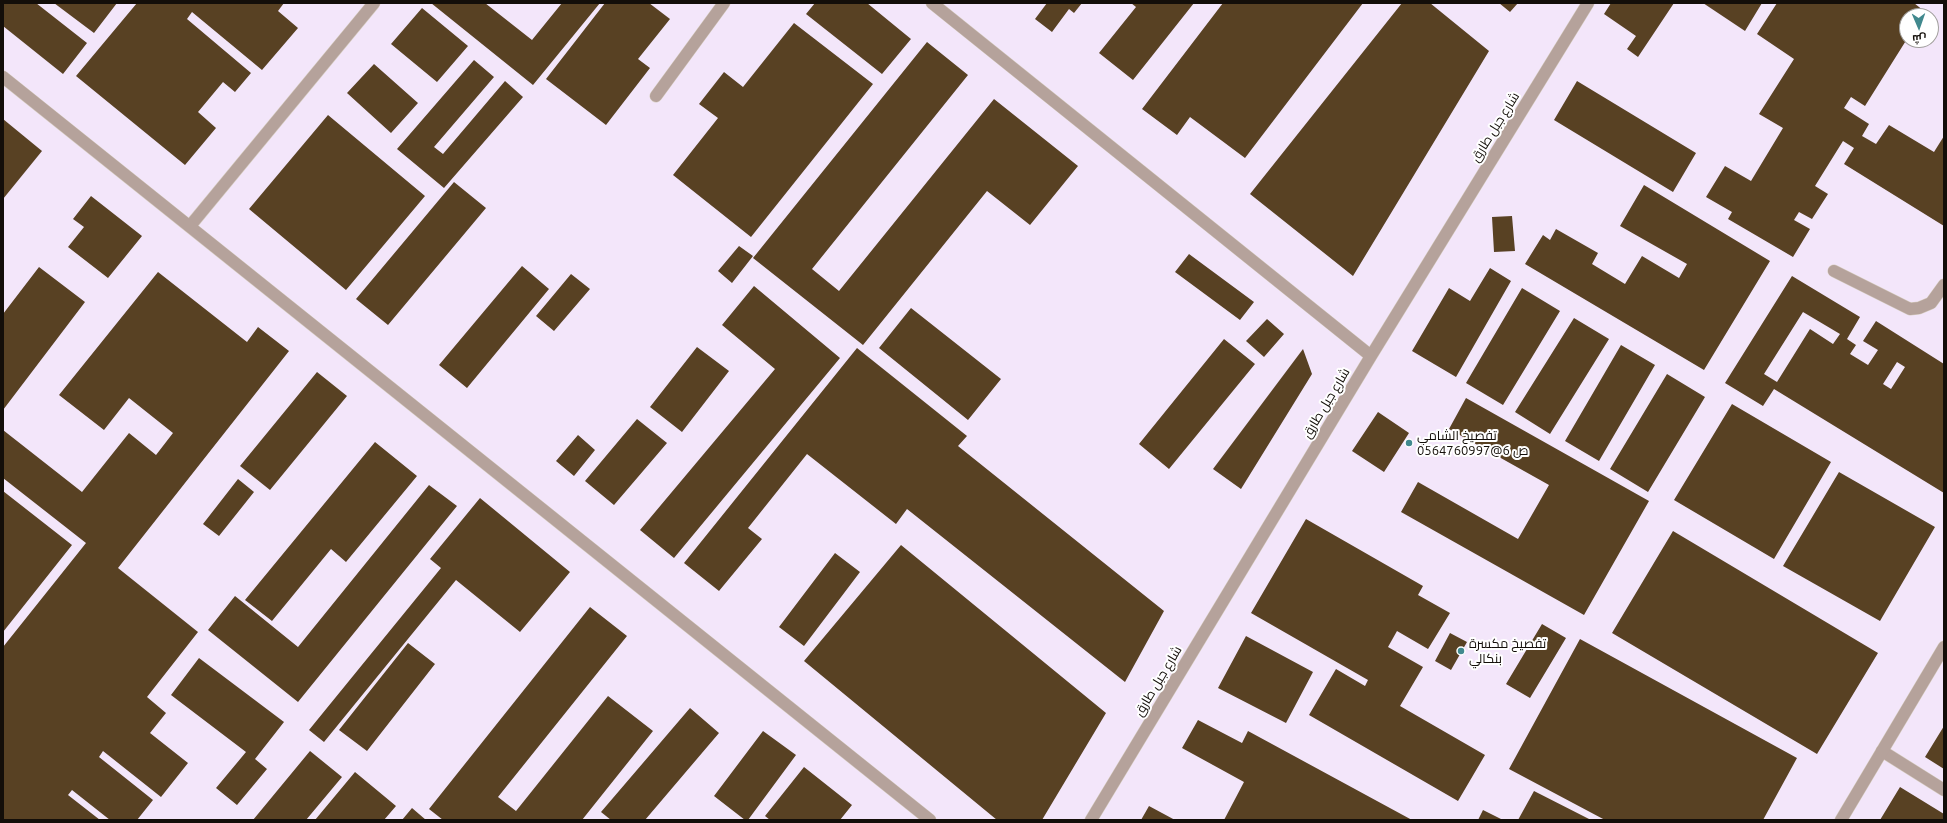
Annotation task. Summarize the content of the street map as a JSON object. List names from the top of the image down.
{
  "streets": {
    "street": ["شارع جبل طارق"]
  },
  "places": ["تفصيخ الشامي ص 6@0564760997", "تفصيخ مكسرة بنكالي"],
  "north": "bottom"
}
